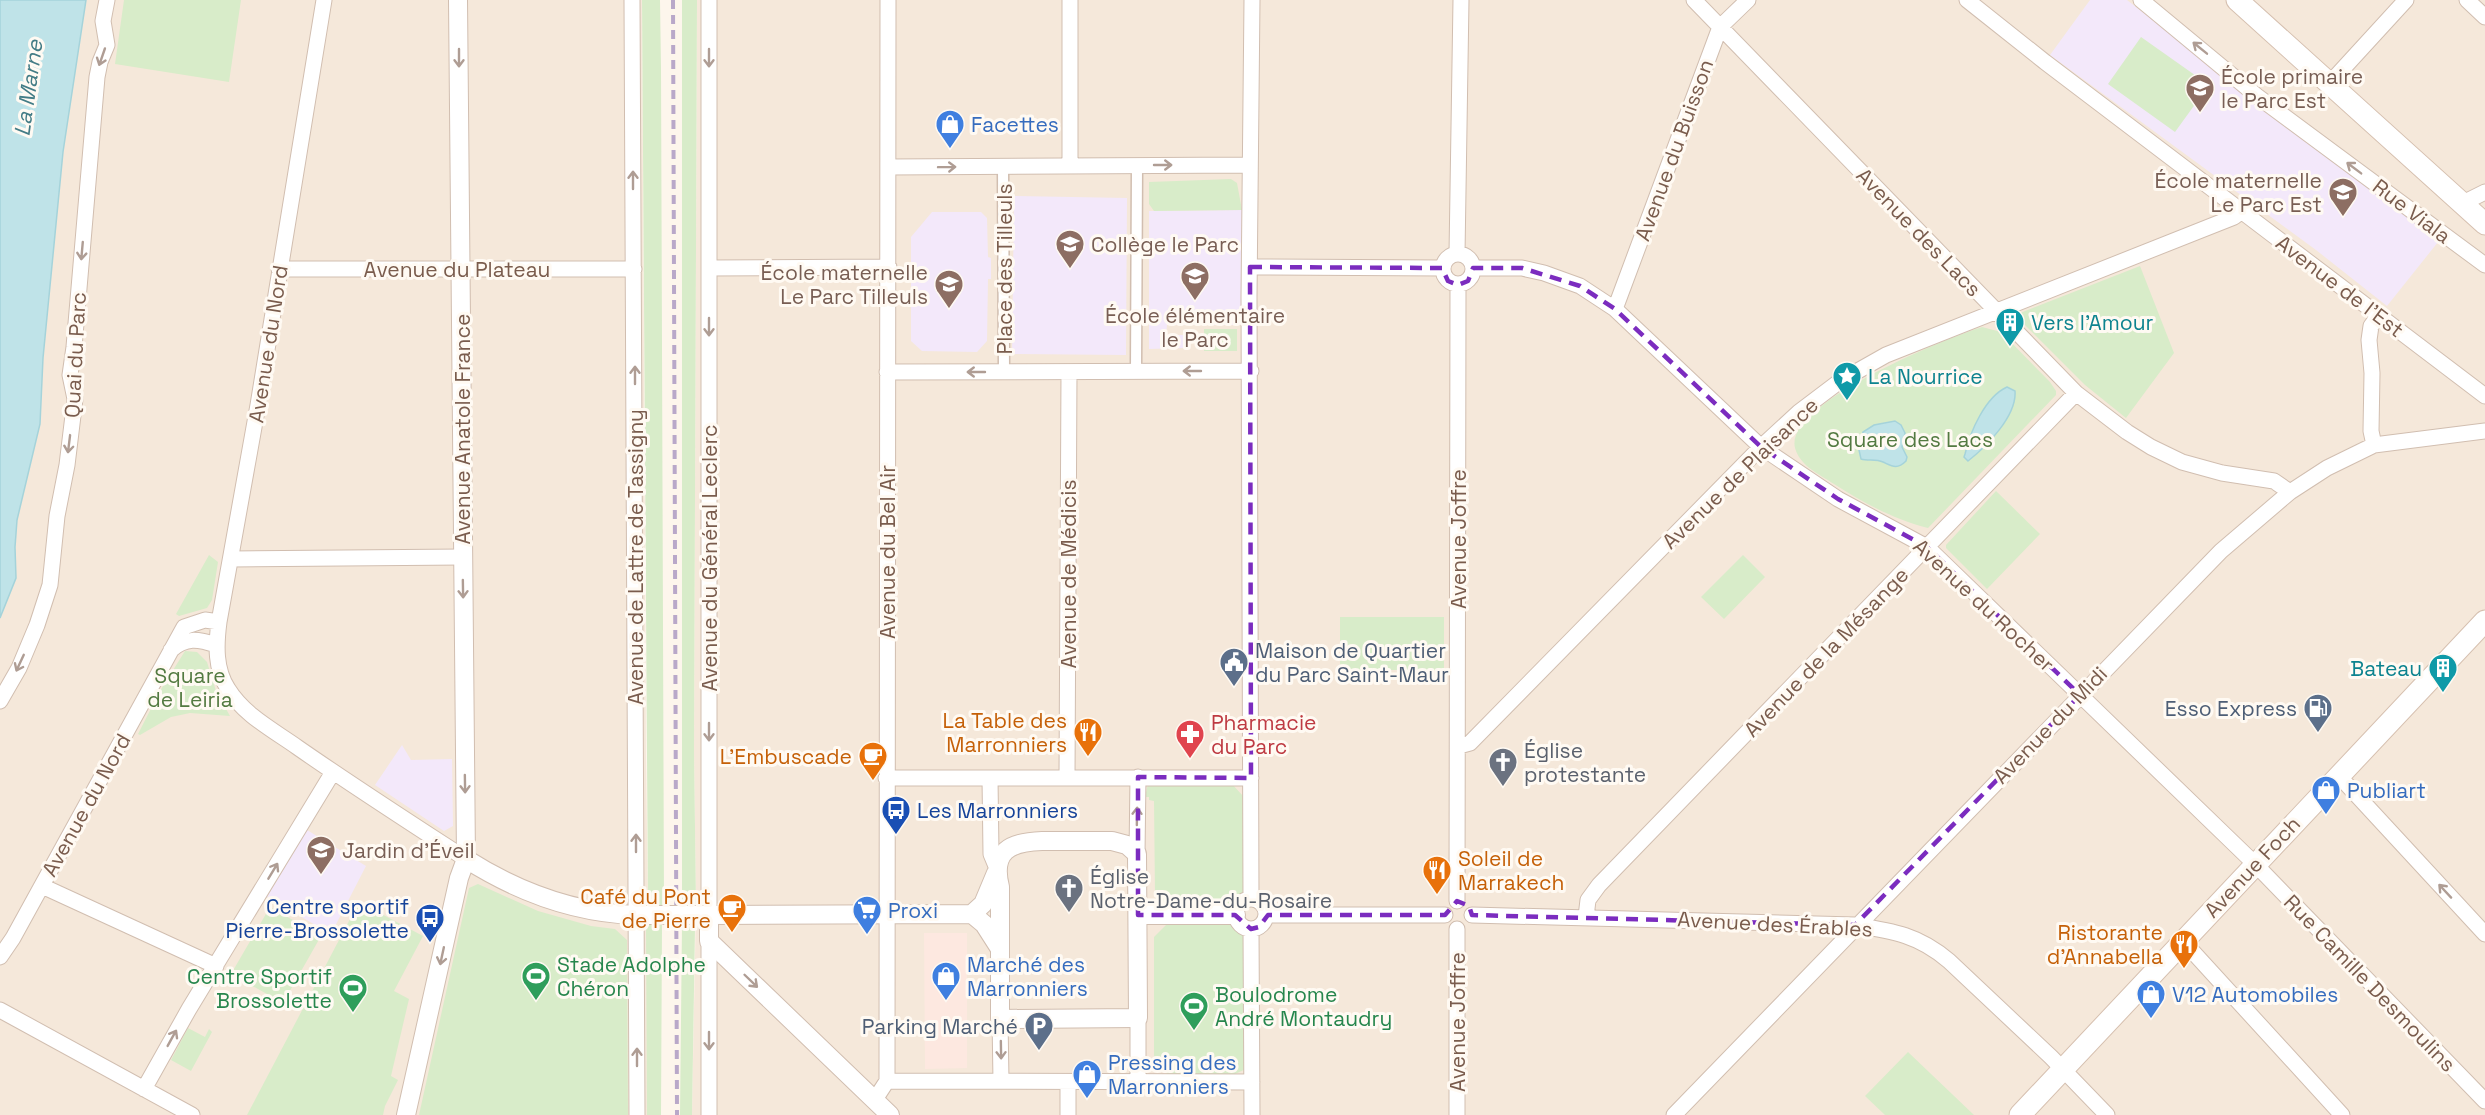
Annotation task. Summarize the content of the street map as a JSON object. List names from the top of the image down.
{
  "streets": {
    "main road": ["Avenue Foch"],
    "street": [
      "Avenue du Buisson",
      "Rue Viala",
      "Avenue des Lacs",
      "Avenue du Plateau",
      "Place des Tilleuls",
      "Avenue de l'Est",
      "Avenue du Nord",
      "Quai du Parc",
      "Avenue Anatole France",
      "Avenue de Plaisance",
      "Avenue Joffre",
      "Avenue du Bel Air",
      "Avenue de Lattre de Tassigny",
      "Avenue du Général Leclerc",
      "Avenue de Médicis",
      "Avenue du Rocher",
      "Avenue de la Mésange",
      "Avenue du Midi",
      "Avenue des Érables",
      "Rue Camille Desmoulins"
    ]
  },
  "crossings": [
    ["Avenue du Buisson", "Avenue des Lacs"],
    ["Avenue du Buisson", "Avenue du Rocher"],
    ["Avenue des Lacs", "Avenue de Plaisance"],
    ["Avenue des Lacs", "Avenue de la Mésange"],
    ["Avenue des Lacs", "Avenue du Midi"],
    ["Avenue du Plateau", "Avenue du Nord"],
    ["Avenue du Plateau", "Avenue Anatole France"],
    ["Avenue du Plateau", "Avenue de Lattre de Tassigny"],
    ["Place des Tilleuls", "Avenue du Bel Air"],
    ["Place des Tilleuls", "Avenue de Médicis"],
    ["Avenue de l'Est", "Avenue de Plaisance"],
    ["Avenue de Plaisance", "Avenue Joffre"],
    ["Avenue de Plaisance", "Avenue du Rocher"],
    ["Avenue Joffre", "Avenue du Rocher"],
    ["Avenue Joffre", "Avenue des Érables"],
    ["Avenue du Rocher", "Avenue de la Mésange"],
    ["Avenue du Rocher", "Avenue du Midi"],
    ["Avenue du Rocher", "Avenue Foch"],
    ["Avenue du Rocher", "Rue Camille Desmoulins"],
    ["Avenue de la Mésange", "Avenue des Érables"],
    ["Avenue du Midi", "Avenue des Érables"],
    ["Avenue Foch", "Avenue des Érables"],
    ["Avenue Foch", "Rue Camille Desmoulins"]
  ],
  "one_way": [
    "Rue Viala",
    "Quai du Parc",
    "Avenue Anatole France",
    "Avenue de Lattre de Tassigny",
    "Avenue du Général Leclerc"
  ],
  "water": ["La Marne"],
  "parks": ["Square des Lacs", "Square de Leiria"],
  "places": {
    "school or university": [
      "École primaire le Parc Est",
      "École maternelle Le Parc Est",
      "Collège le Parc",
      "École élémentaire le Parc",
      "École maternelle Le Parc Tilleuls",
      "Jardin d'Éveil"
    ],
    "shop": [
      "Facettes",
      "Publiart",
      "Marché des Marronniers",
      "V12 Automobiles",
      "Pressing des Marronniers"
    ],
    "building": ["Vers l'Amour", "Bateau"],
    "place": ["La Nourrice"],
    "public building": ["Maison de Quartier du Parc Saint-Maur"],
    "fuel station": ["Esso Express"],
    "restaurant": ["La Table des Marronniers", "Soleil de Marrakech", "Ristorante d'Annabella"],
    "pharmacy": ["Pharmacie du Parc"],
    "cafe": ["L'Embuscade", "Café du Pont de Pierre"],
    "church": ["Église protestante", "Église Notre-Dame-du-Rosaire"],
    "bus stop": ["Les Marronniers", "Centre sportif Pierre-Brossolette"],
    "supermarket": ["Proxi"],
    "sports": ["Stade Adolphe Chéron", "Centre Sportif Brossolette", "Boulodrome André Montaudry"],
    "parking": ["Parking Marché"]
  }
}
